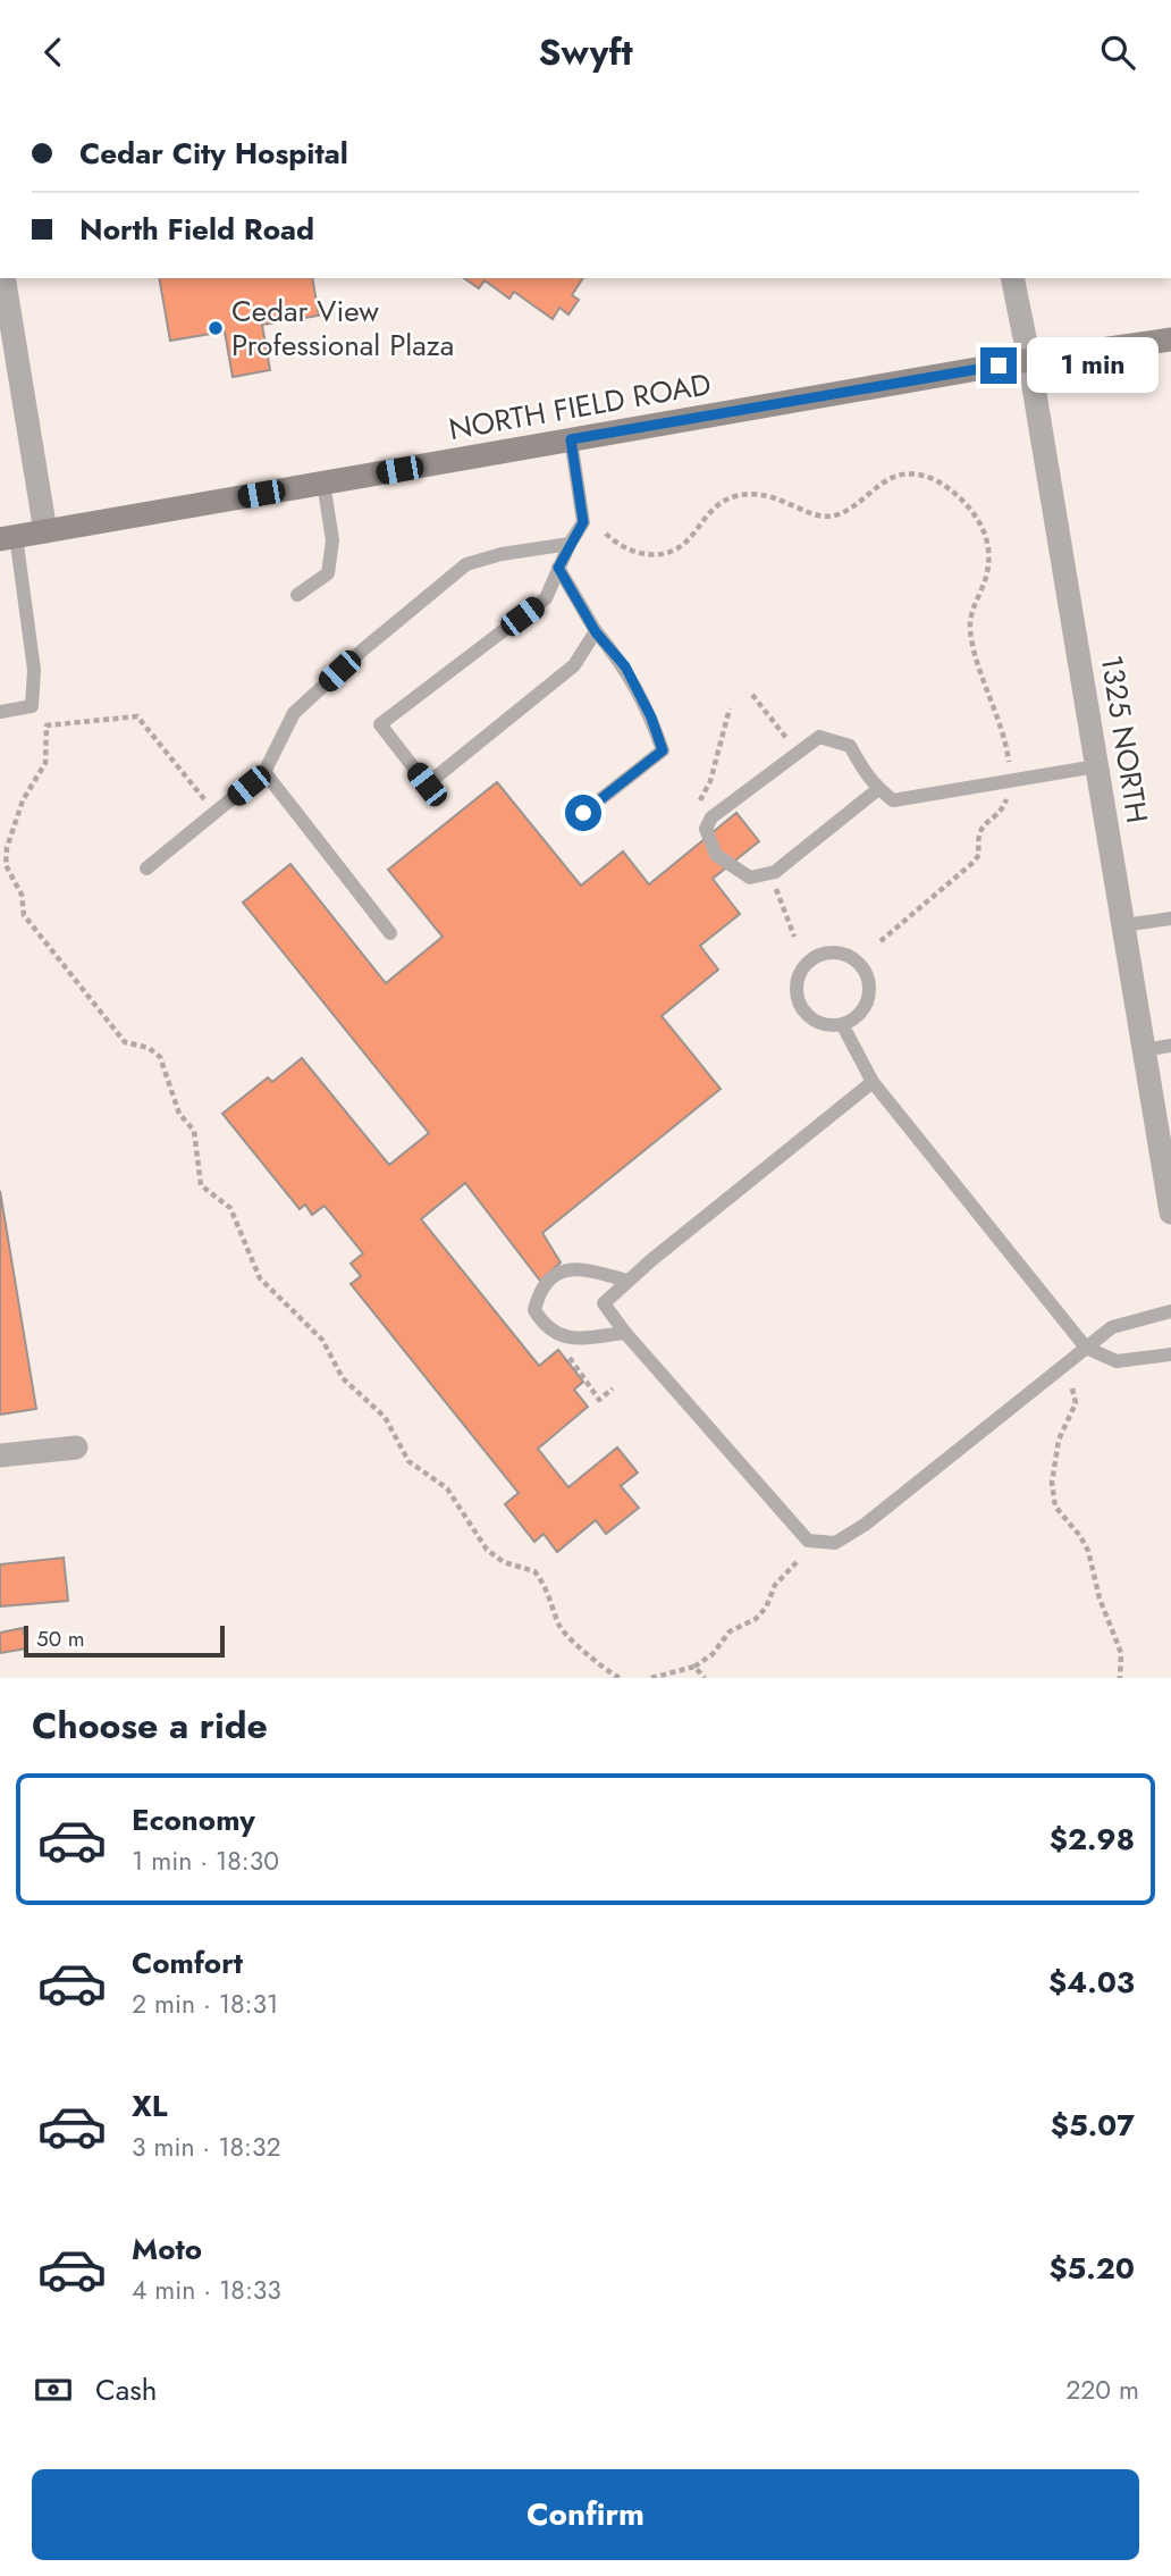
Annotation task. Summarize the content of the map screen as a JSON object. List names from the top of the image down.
{
  "streets": {
    "street": ["NORTH FIELD ROAD", "1325 NORTH"]
  },
  "crossings": [
    ["NORTH FIELD ROAD", "1325 NORTH"]
  ],
  "places": ["Cedar View Professional Plaza"],
  "scale_bar": "50 m",
  "page": {
    "header": "Swyft",
    "banner": ["Cedar City Hospital", "North Field Road"],
    "bubble": "1 min",
    "scale": "50 m",
    "heading": "Choose a ride",
    "list": [
      {
        "name": "Economy",
        "note": "1 min · 18:30",
        "value": "$2.98"
      },
      {
        "name": "Comfort",
        "note": "2 min · 18:31",
        "value": "$4.03"
      },
      {
        "name": "XL",
        "note": "3 min · 18:32",
        "value": "$5.07"
      },
      {
        "name": "Moto",
        "note": "4 min · 18:33",
        "value": "$5.20"
      }
    ],
    "pay": ["Cash", "220 m"],
    "buttons": "Confirm"
  }
}
